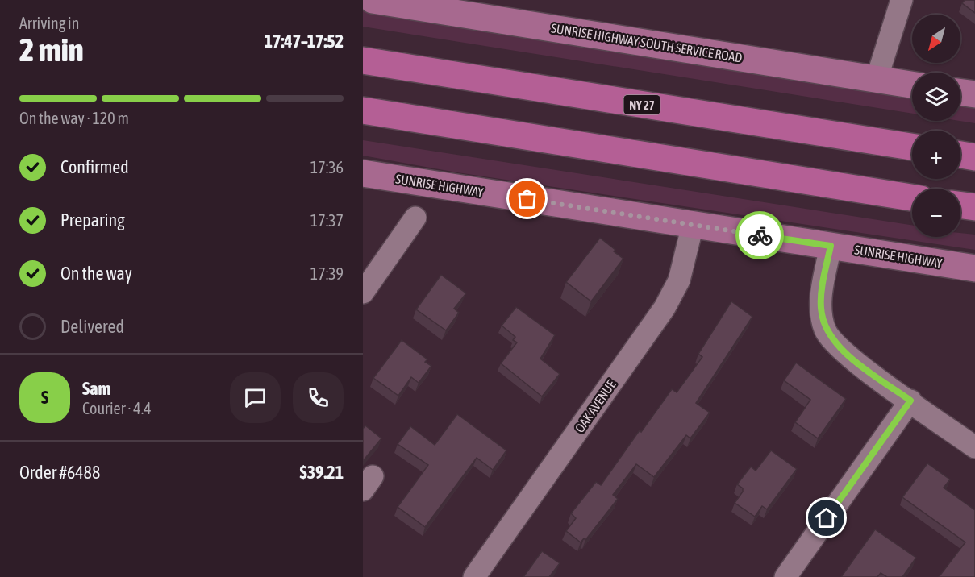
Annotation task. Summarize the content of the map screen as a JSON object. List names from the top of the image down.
{
  "streets": {
    "highway": ["NY 27"],
    "main road": ["SUNRISE HIGHWAY SOUTH SERVICE ROAD", "SUNRISE HIGHWAY"],
    "street": ["OAK AVENUE"]
  },
  "crossings": [
    ["SUNRISE HIGHWAY", "OAK AVENUE"]
  ],
  "north": "bottom left",
  "page": {
    "heading": ["2 min", "Arriving in", "17:47–17:52"],
    "panel": [
      "Sam",
      "Courier · 4.4",
      "Order #6488",
      "$39.21"
    ],
    "map_buttons": ["+", "−"],
    "bar": "On the way · 120 m",
    "list": [
      ["Confirmed", "17:36"],
      ["Preparing", "17:37"],
      ["On the way", "17:39"],
      "Delivered"
    ],
    "round": "S"
  }
}
